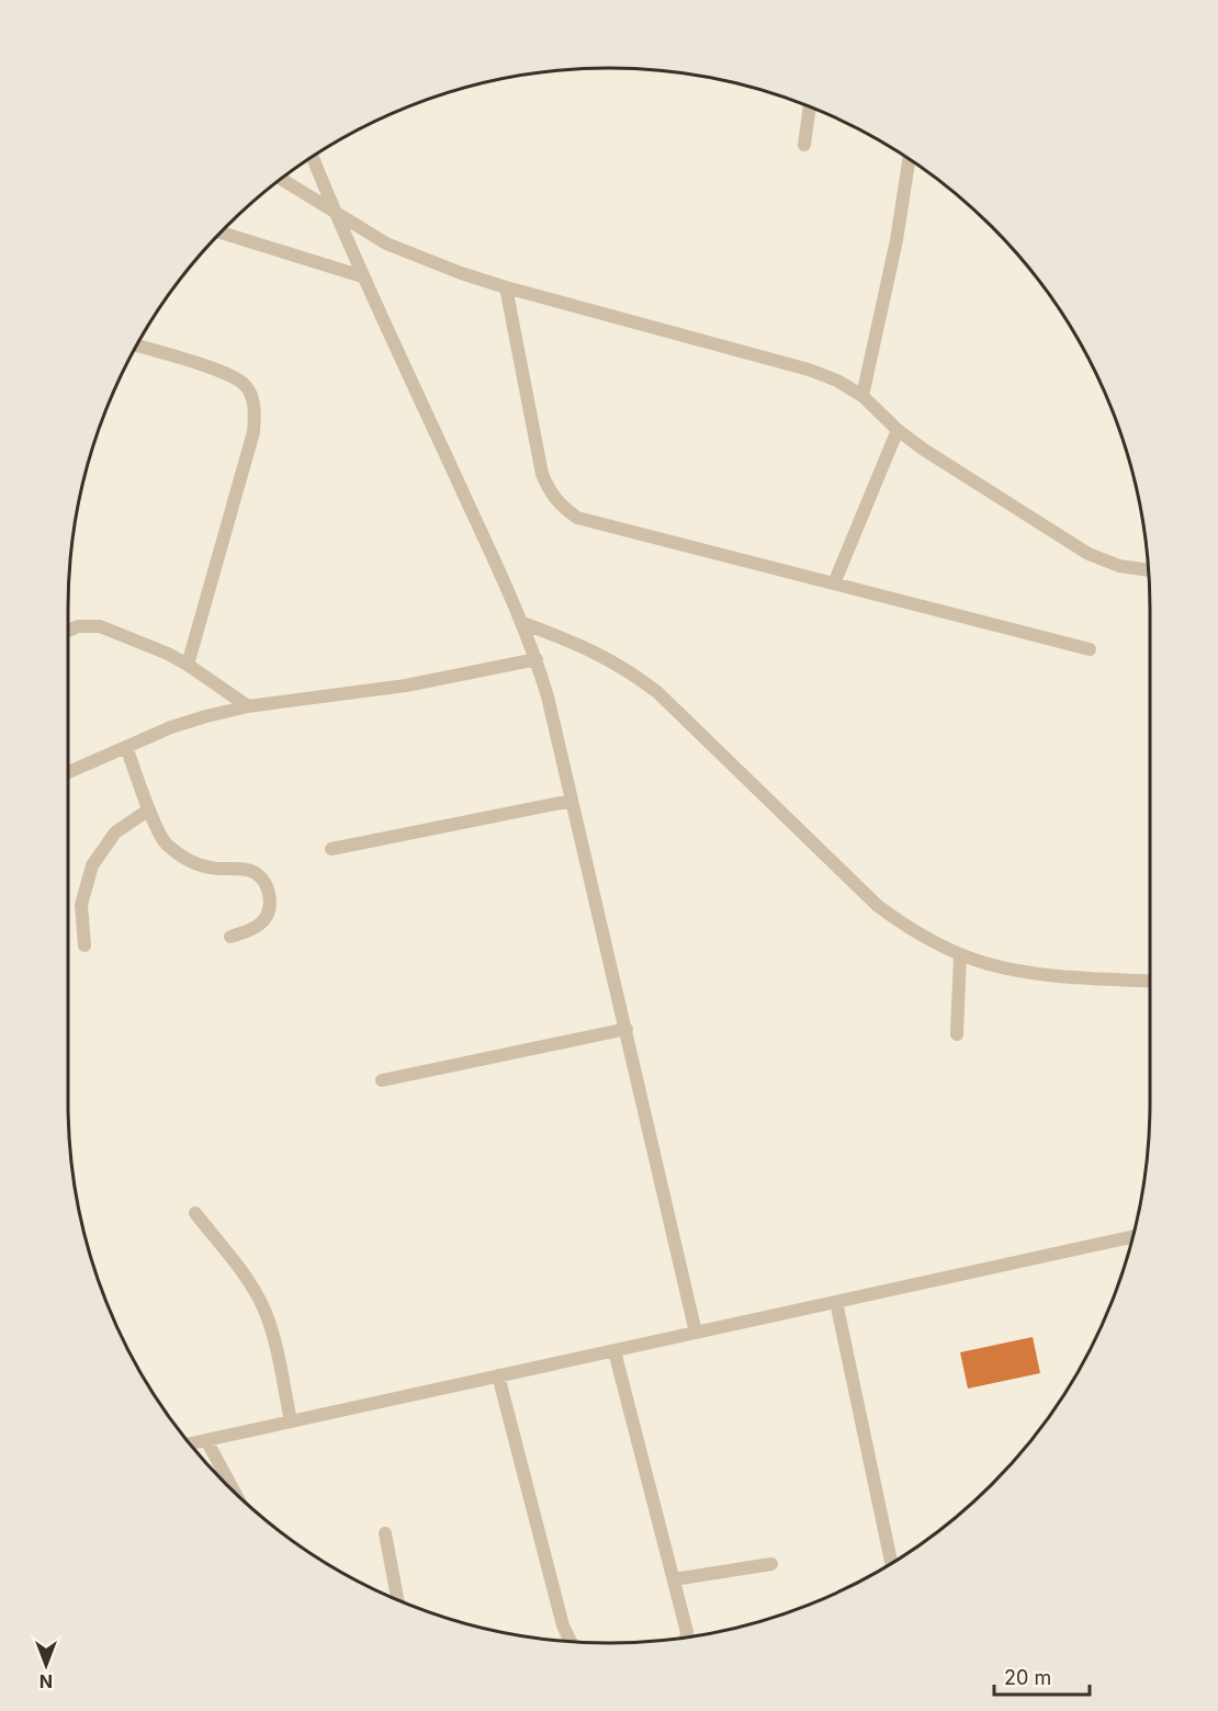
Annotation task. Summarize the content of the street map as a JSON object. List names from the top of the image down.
{
  "scale_bar": "20 m",
  "north": "bottom"
}
